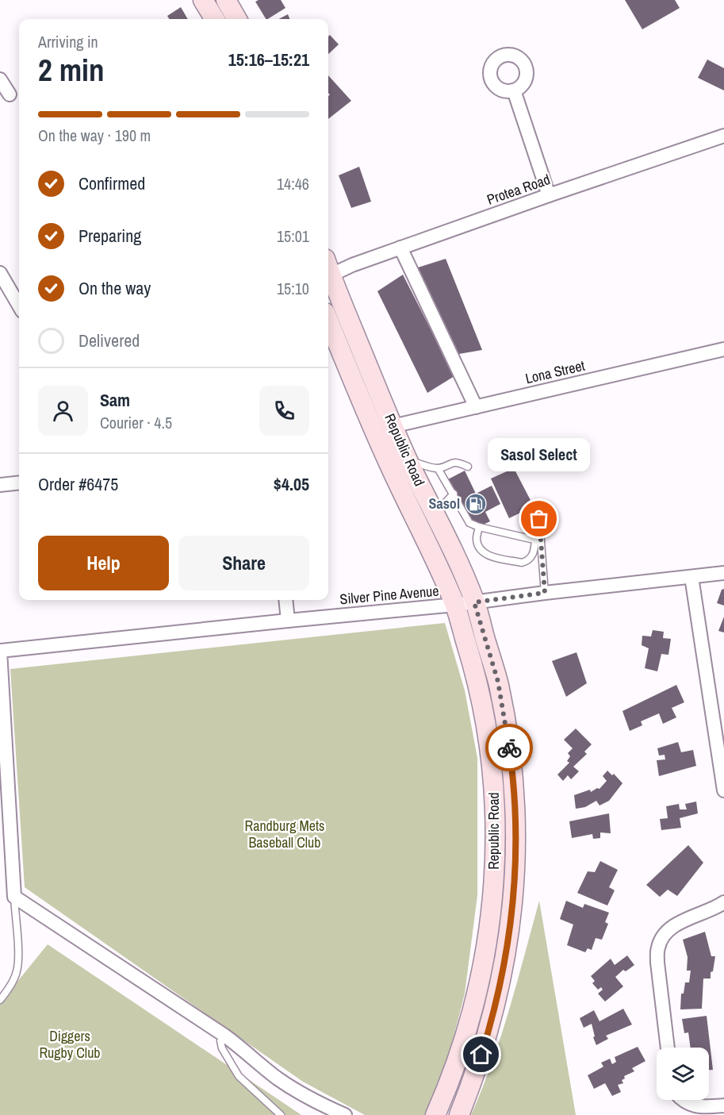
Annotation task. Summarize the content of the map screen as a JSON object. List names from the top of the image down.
{
  "streets": {
    "main road": ["Republic Road"],
    "street": ["Protea Road", "Lona Street", "Silver Pine Avenue"]
  },
  "crossings": [
    ["Lona Street", "Republic Road"],
    ["Republic Road", "Silver Pine Avenue"]
  ],
  "parks": ["Randburg Mets Baseball Club", "Diggers Rugby Club"],
  "places": {
    "fuel station": ["Sasol"],
    "other": ["Sasol Select"]
  },
  "page": {
    "heading": ["2 min", "Arriving in", "15:16–15:21"],
    "panel": [
      "Sam",
      "Courier · 4.5",
      "Order #6475",
      "$4.05"
    ],
    "bar": "On the way · 190 m",
    "list": [
      ["Confirmed", "14:46"],
      ["Preparing", "15:01"],
      ["On the way", "15:10"],
      "Delivered"
    ],
    "bubble": "Sasol Select",
    "buttons": ["Help", "Share"]
  }
}
